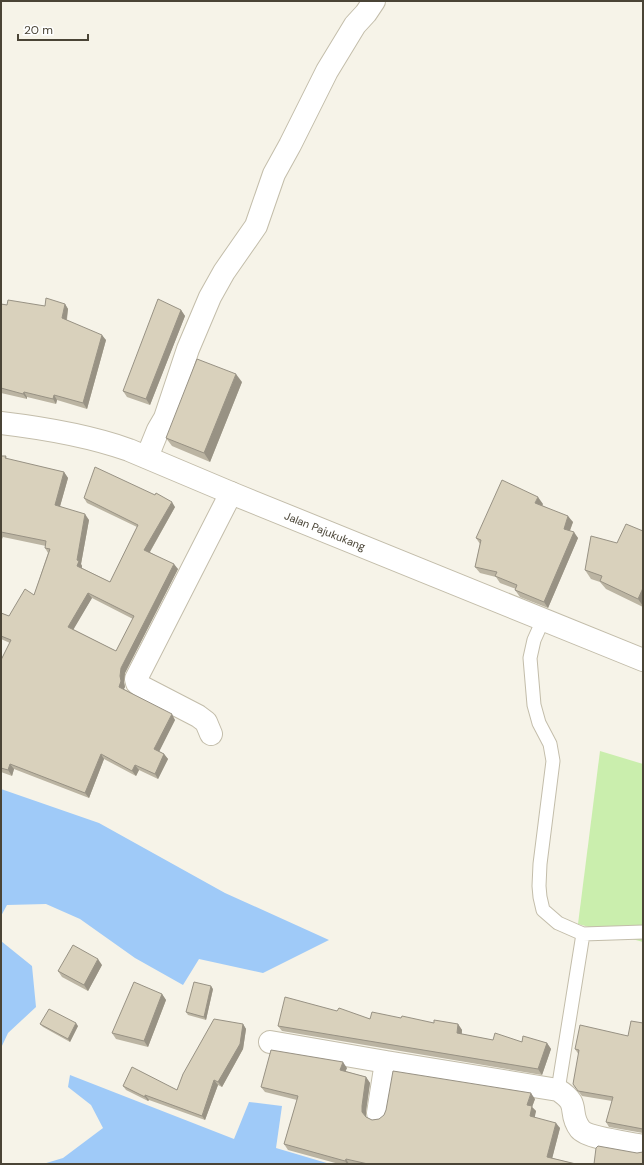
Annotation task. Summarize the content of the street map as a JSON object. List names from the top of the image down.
{
  "streets": {
    "street": ["Jalan Pajukukang"]
  },
  "scale_bar": "20 m"
}
